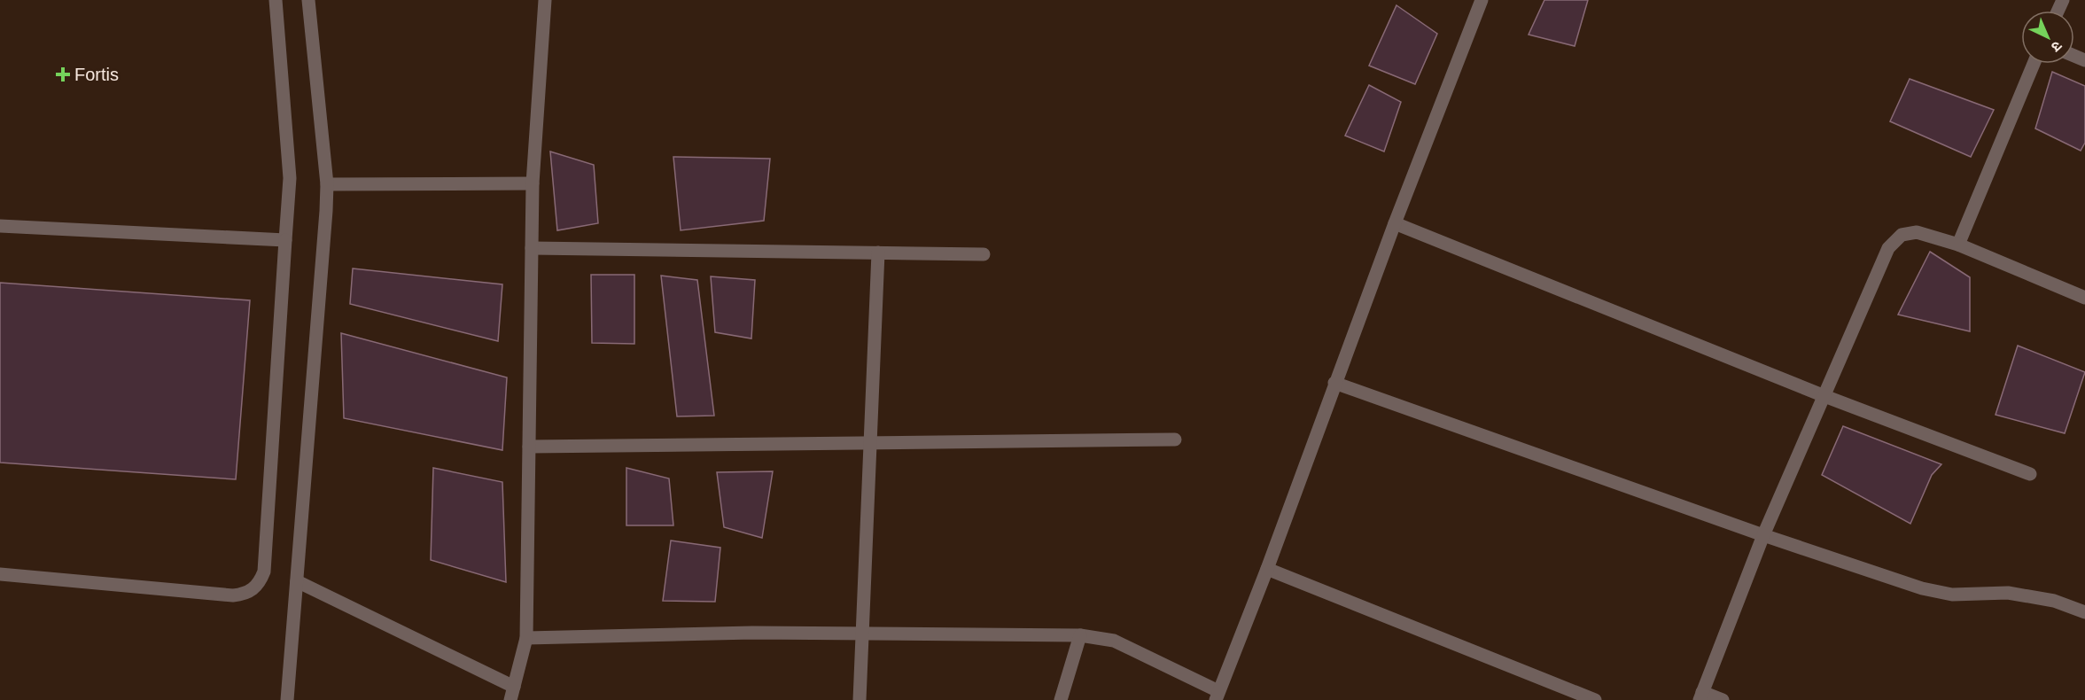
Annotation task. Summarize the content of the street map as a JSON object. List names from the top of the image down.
{
  "places": {
    "health": ["Fortis"]
  },
  "north": "bottom right"
}
